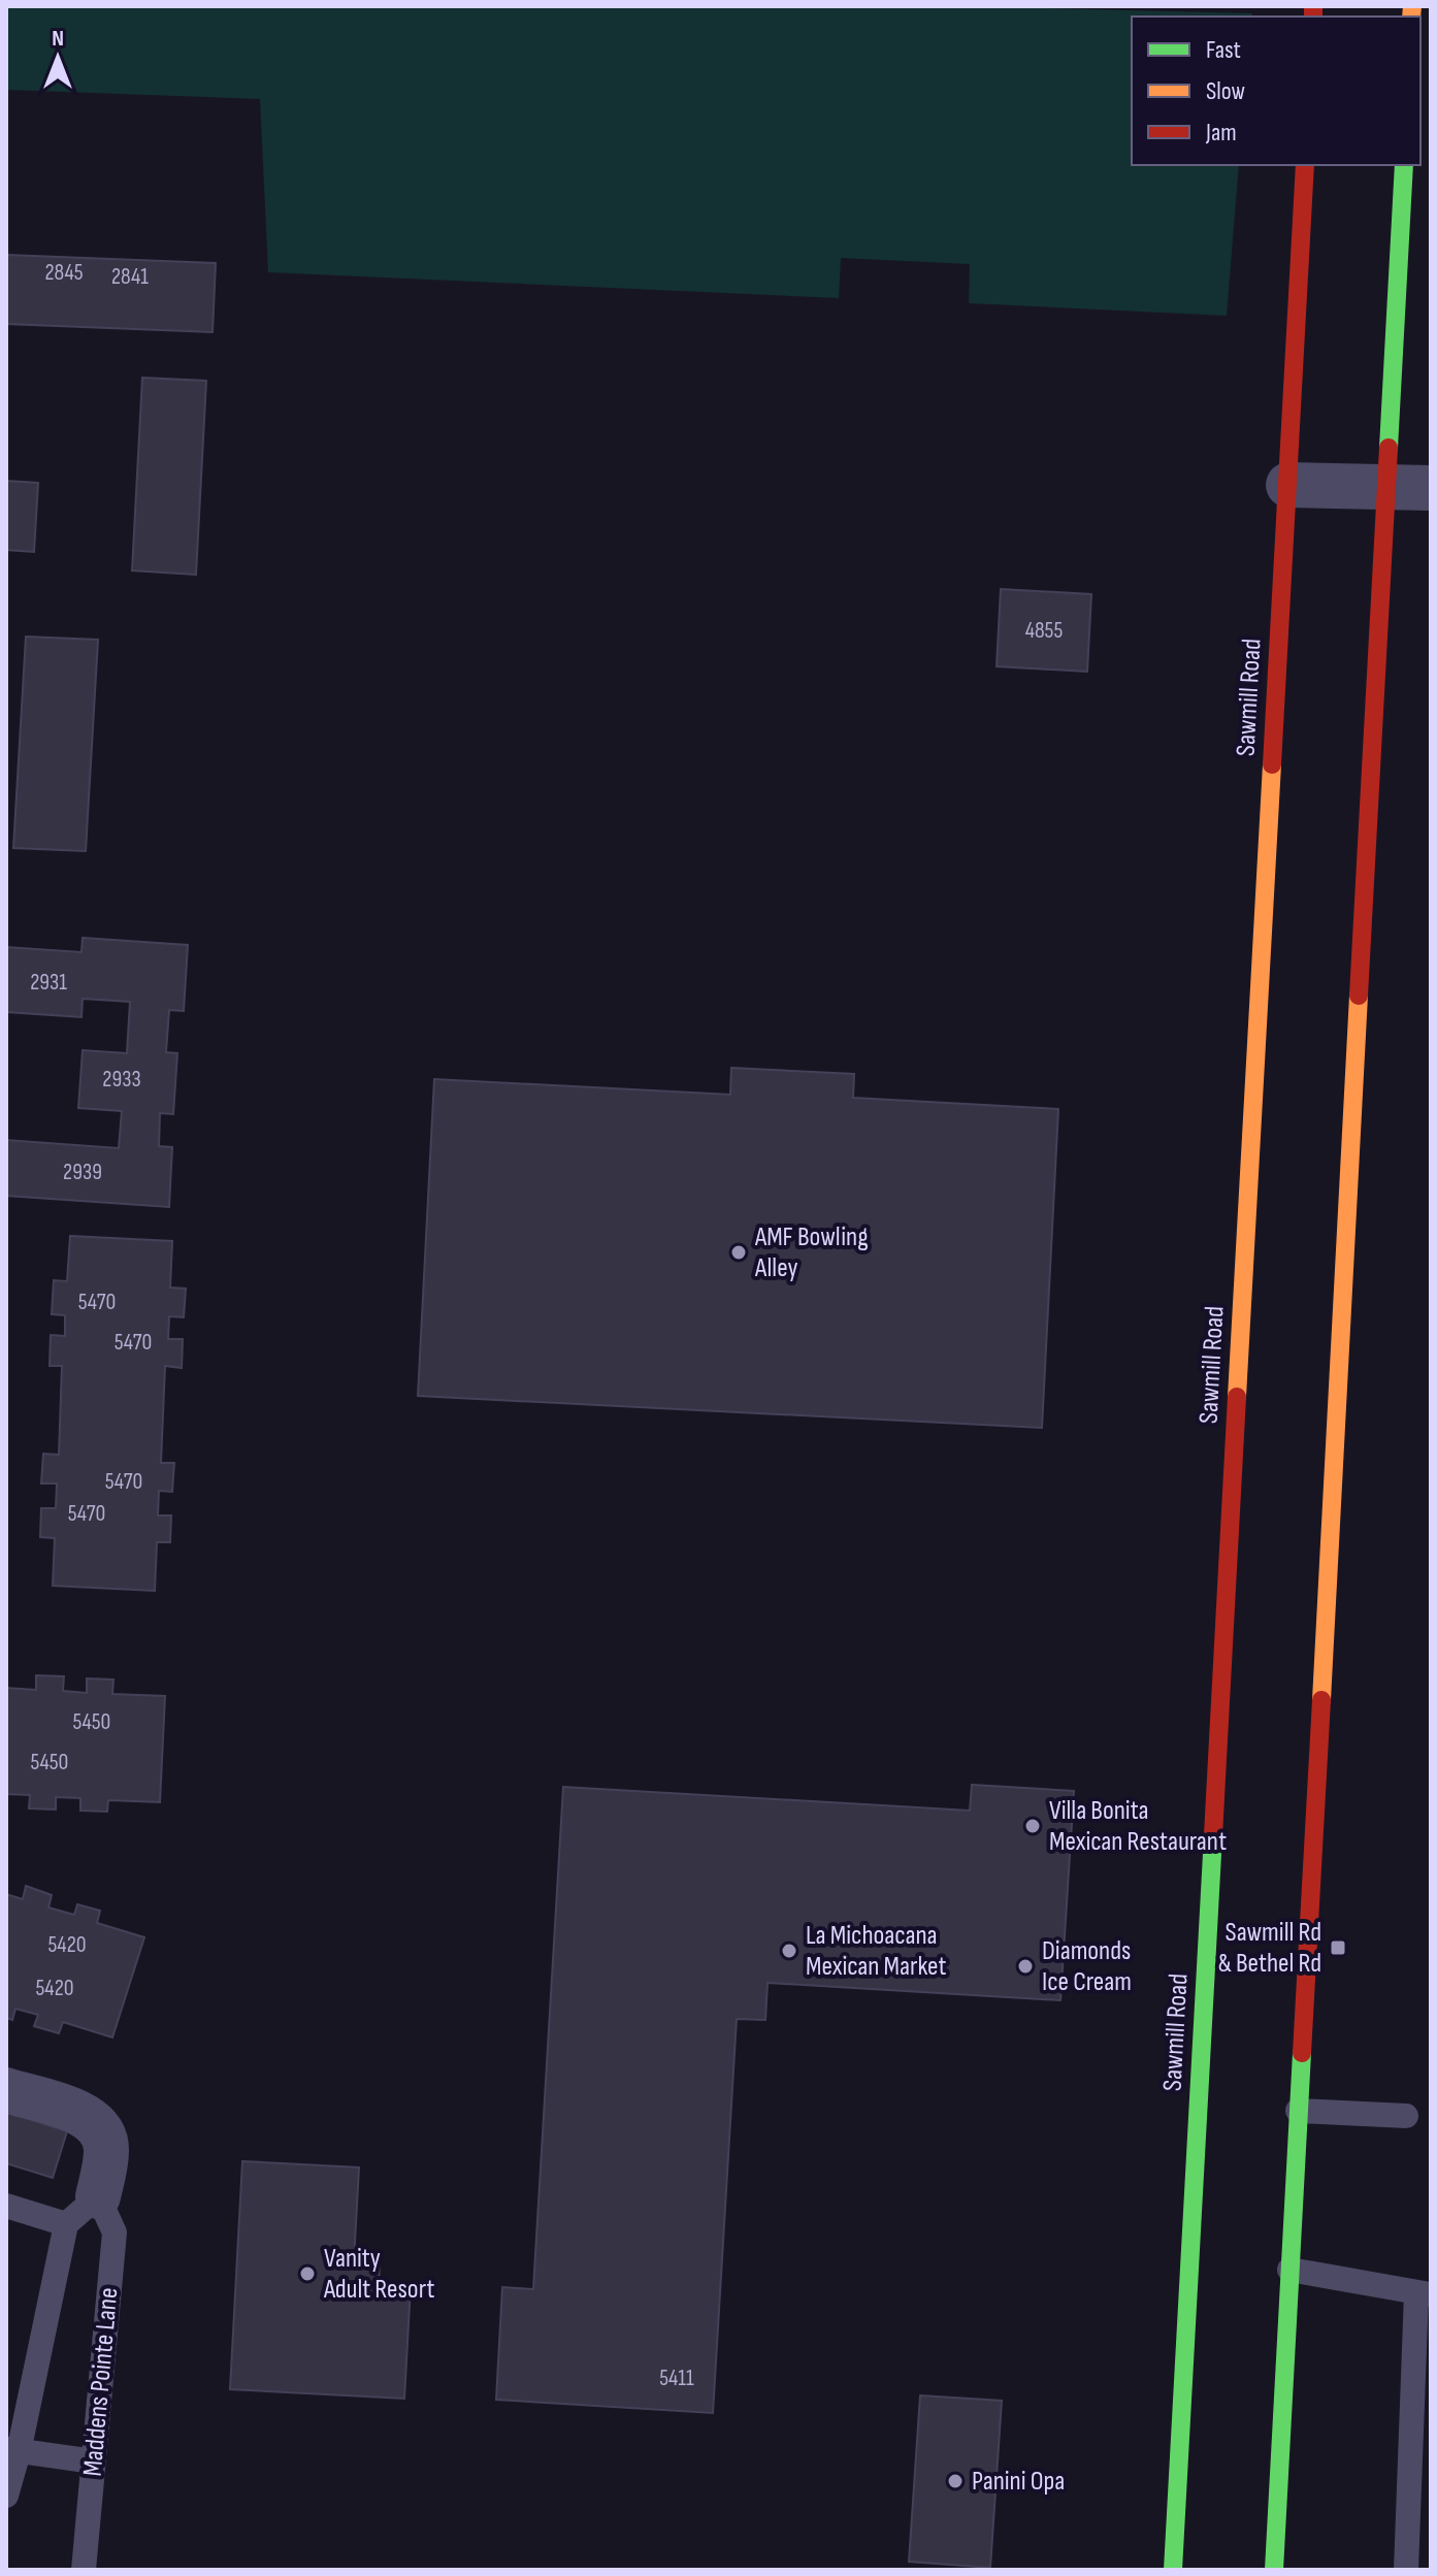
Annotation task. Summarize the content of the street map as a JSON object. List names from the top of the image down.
{
  "streets": {
    "main road": ["Sawmill Road"],
    "street": ["Maddens Pointe Lane"]
  },
  "places": {
    "other": [
      "AMF Bowling Alley",
      "Villa Bonita Mexican Restaurant",
      "La Michoacana Mexican Market",
      "Diamonds Ice Cream",
      "Vanity Adult Resort",
      "Panini Opa"
    ],
    "transit": ["Sawmill Rd & Bethel Rd"]
  },
  "house_numbers": [
    "2845",
    "2841",
    "4855",
    "2931",
    "2933",
    "2939",
    "5470",
    "5470",
    "5470",
    "5470",
    "5450",
    "5450",
    "5420",
    "5420",
    "5411"
  ],
  "legend": ["Fast", "Slow", "Jam"],
  "north": "top"
}
